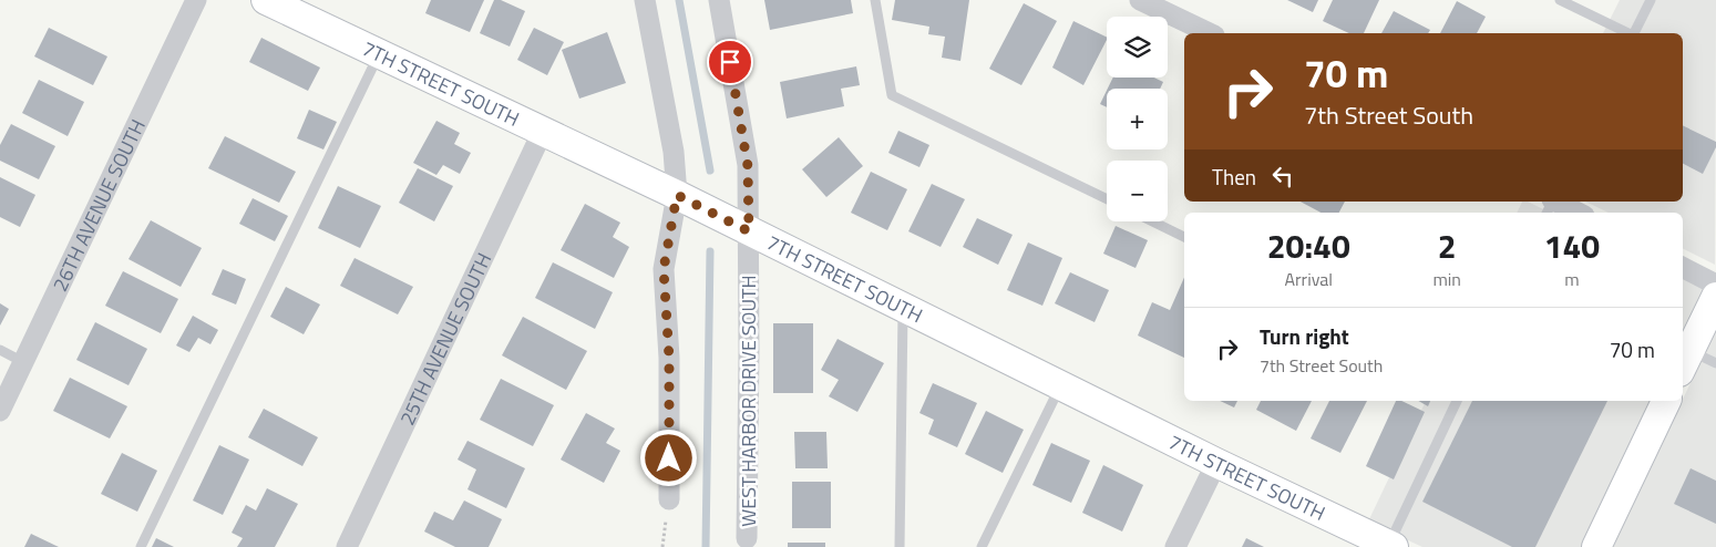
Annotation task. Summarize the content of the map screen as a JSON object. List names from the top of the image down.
{
  "streets": {
    "street": [
      "7TH STREET SOUTH",
      "26TH AVENUE SOUTH",
      "25TH AVENUE SOUTH",
      "WEST HARBOR DRIVE SOUTH"
    ]
  },
  "crossings": [
    ["7TH STREET SOUTH", "25TH AVENUE SOUTH"],
    ["7TH STREET SOUTH", "WEST HARBOR DRIVE SOUTH"]
  ],
  "page": {
    "map_buttons": ["+", "−"],
    "turn": ["70 m", "7th Street South"],
    "then": "Then",
    "eta": [
      "20:40",
      "Arrival",
      "2",
      "min",
      "140",
      "m"
    ],
    "list": [
      {
        "name": "Turn right",
        "note": "7th Street South",
        "value": "70 m"
      }
    ]
  }
}
